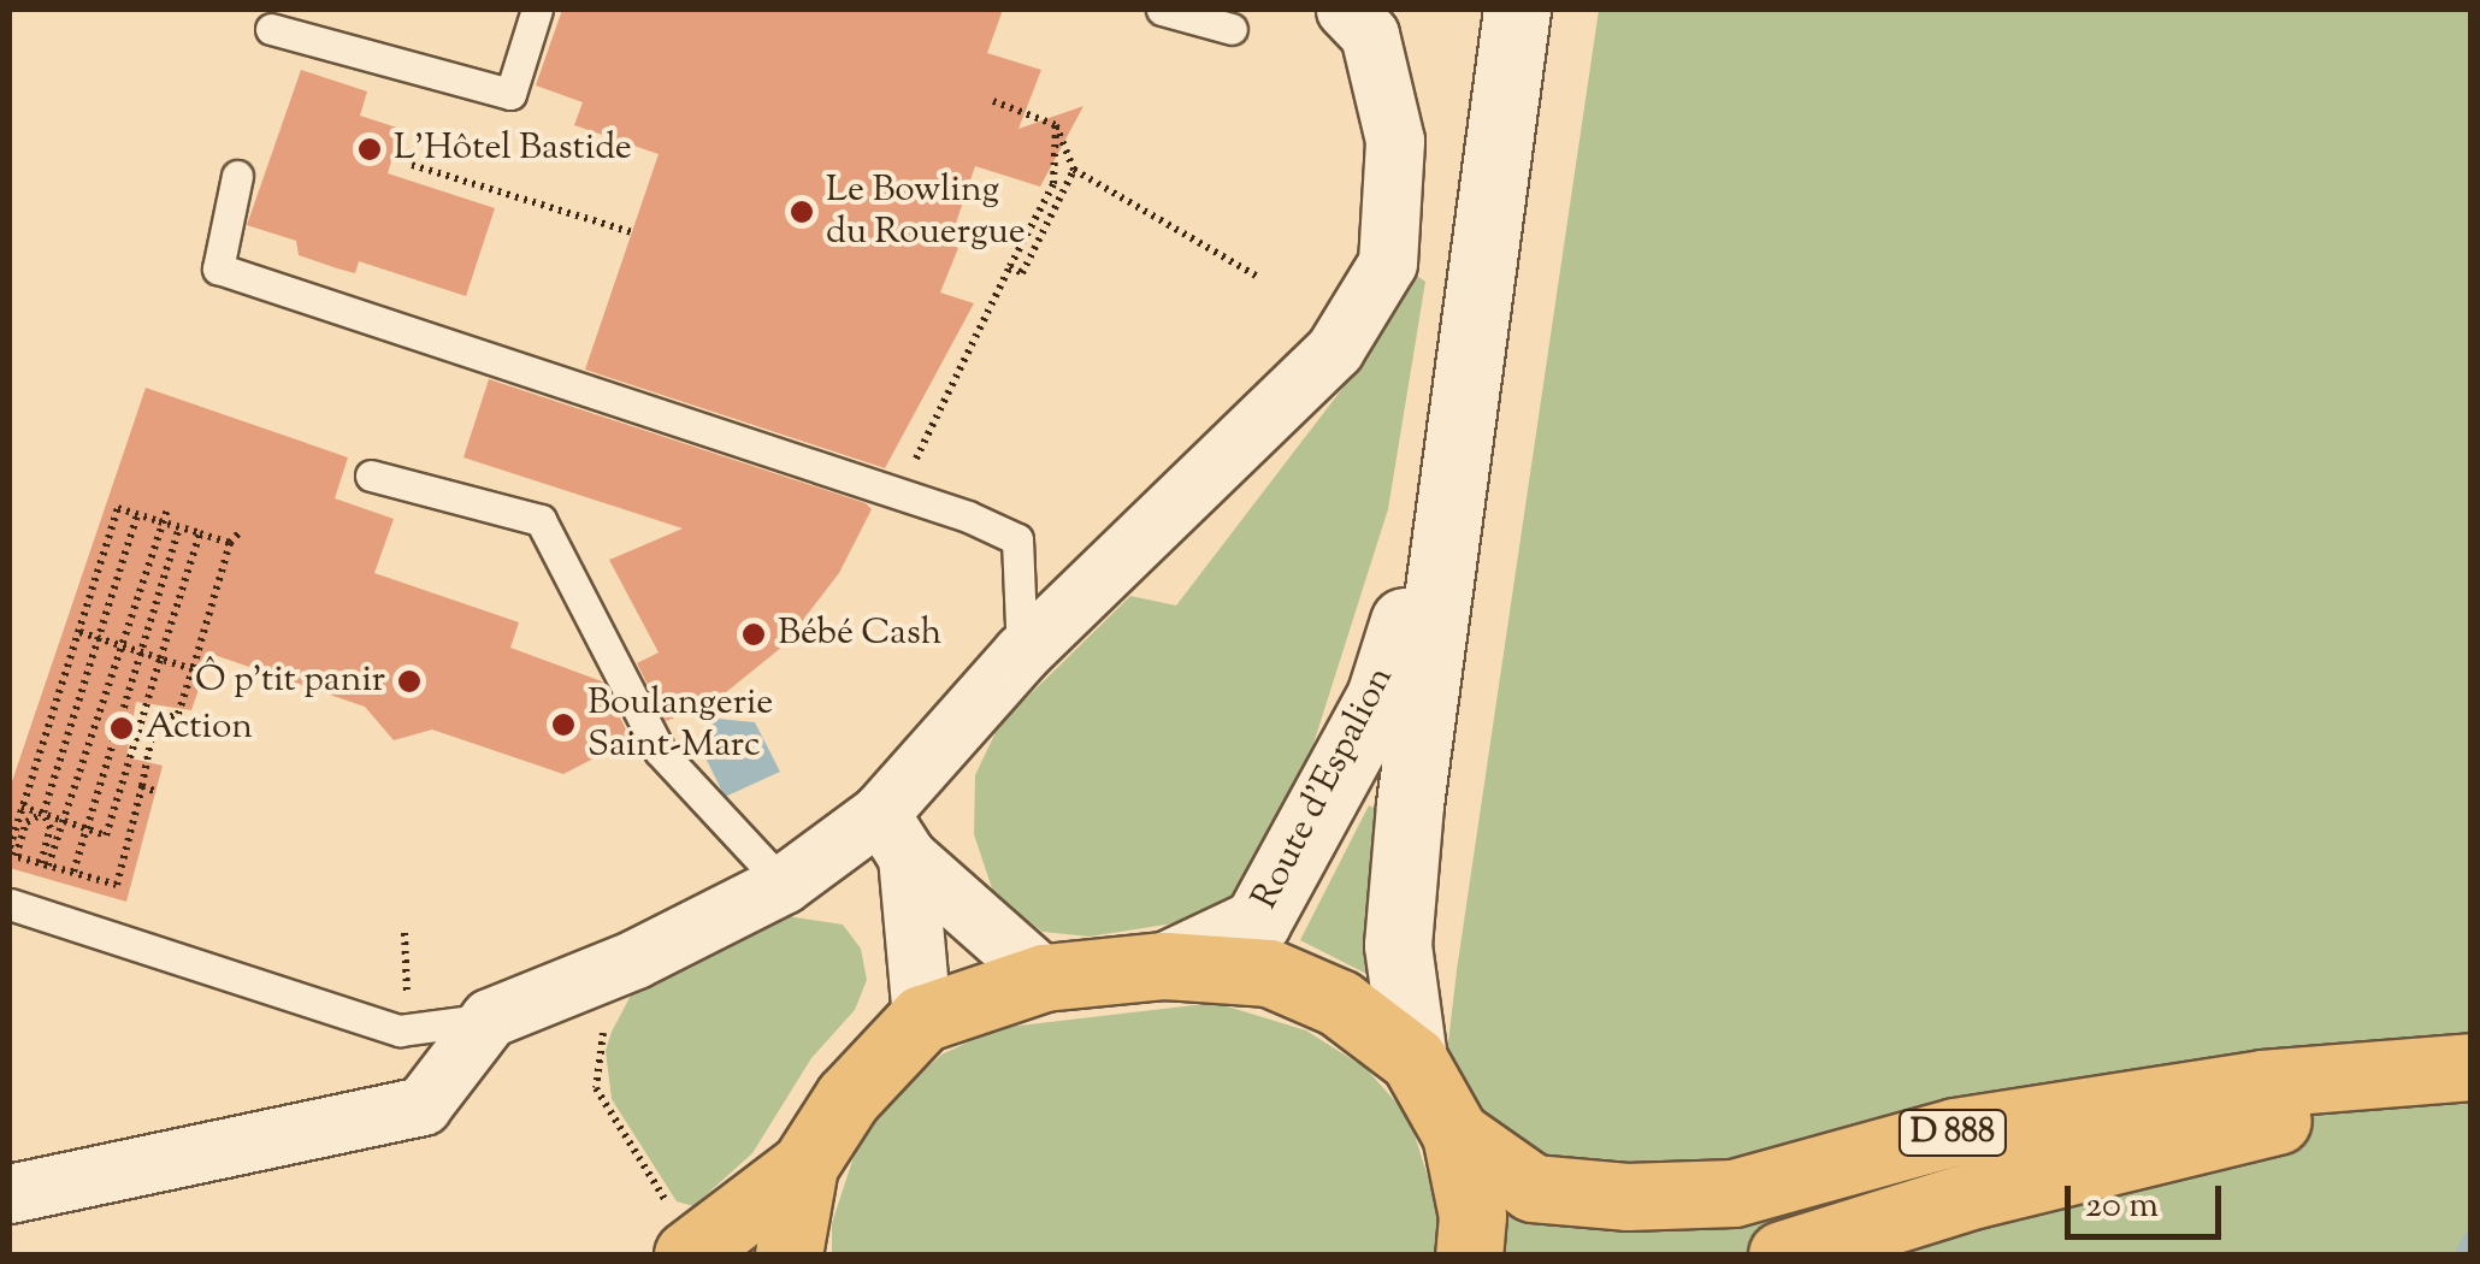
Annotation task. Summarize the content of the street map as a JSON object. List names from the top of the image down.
{
  "streets": {
    "main road": ["Route d'Espalion", "D 888"]
  },
  "places": [
    "L’Hôtel Bastide",
    "Le Bowling du Rouergue",
    "Bébé Cash",
    "Ô p'tit panir",
    "Boulangerie Saint-Marc",
    "Action"
  ],
  "scale_bar": "20 m"
}
